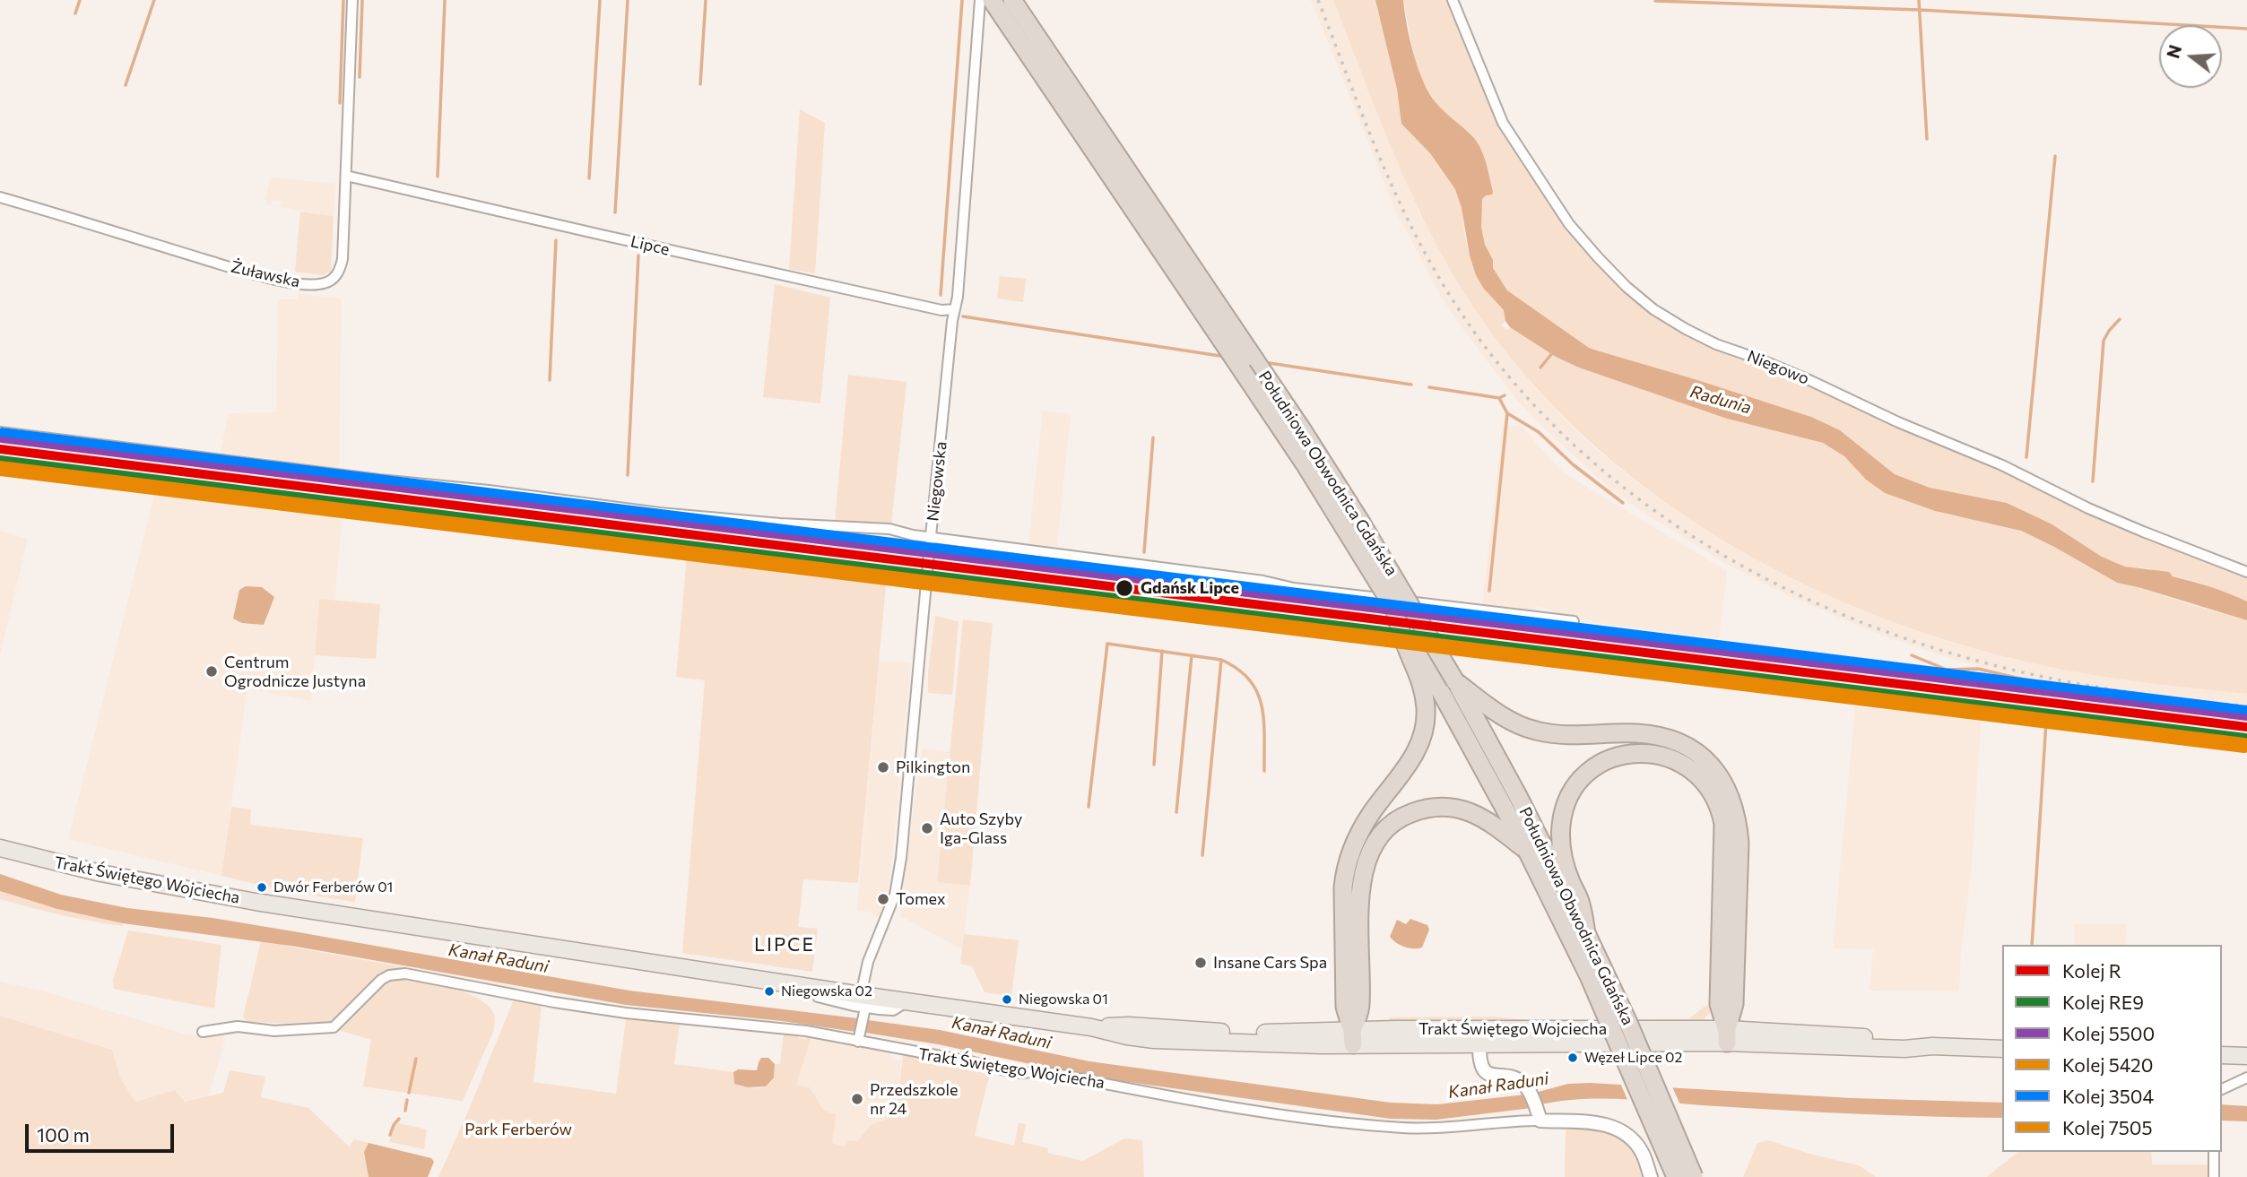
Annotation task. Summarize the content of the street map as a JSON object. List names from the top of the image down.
{
  "streets": {
    "highway": ["Południowa Obwodnica Gdańska"],
    "main road": ["Trakt Świętego Wojciecha"],
    "street": [
      "Lipce",
      "Żuławska",
      "Niegowo",
      "Niegowska"
    ]
  },
  "crossings": [
    ["Lipce", "Żuławska"],
    ["Lipce", "Niegowska"],
    ["Niegowska", "Trakt Świętego Wojciecha"]
  ],
  "districts": ["LIPCE"],
  "water": ["Radunia", "Kanał Raduni"],
  "parks": ["Park Ferberów"],
  "places": [
    "Gdańsk Lipce",
    "Centrum Ogrodnicze Justyna",
    "Pilkington",
    "Auto Szyby Iga-Glass",
    "Dwór Ferberów 01",
    "Tomex",
    "Insane Cars Spa",
    "Niegowska 02",
    "Niegowska 01",
    "Węzeł Lipce 02",
    "Przedszkole nr 24"
  ],
  "lines": [
    "rail line 3504",
    "rail line 5500",
    "rail line R",
    "rail line RE9",
    "rail line 7505",
    "rail line 5420"
  ],
  "legend": [
    "Kolej R",
    "Kolej RE9",
    "Kolej 5500",
    "Kolej 5420",
    "Kolej 3504",
    "Kolej 7505"
  ],
  "scale_bar": "100 m",
  "north": "left"
}
